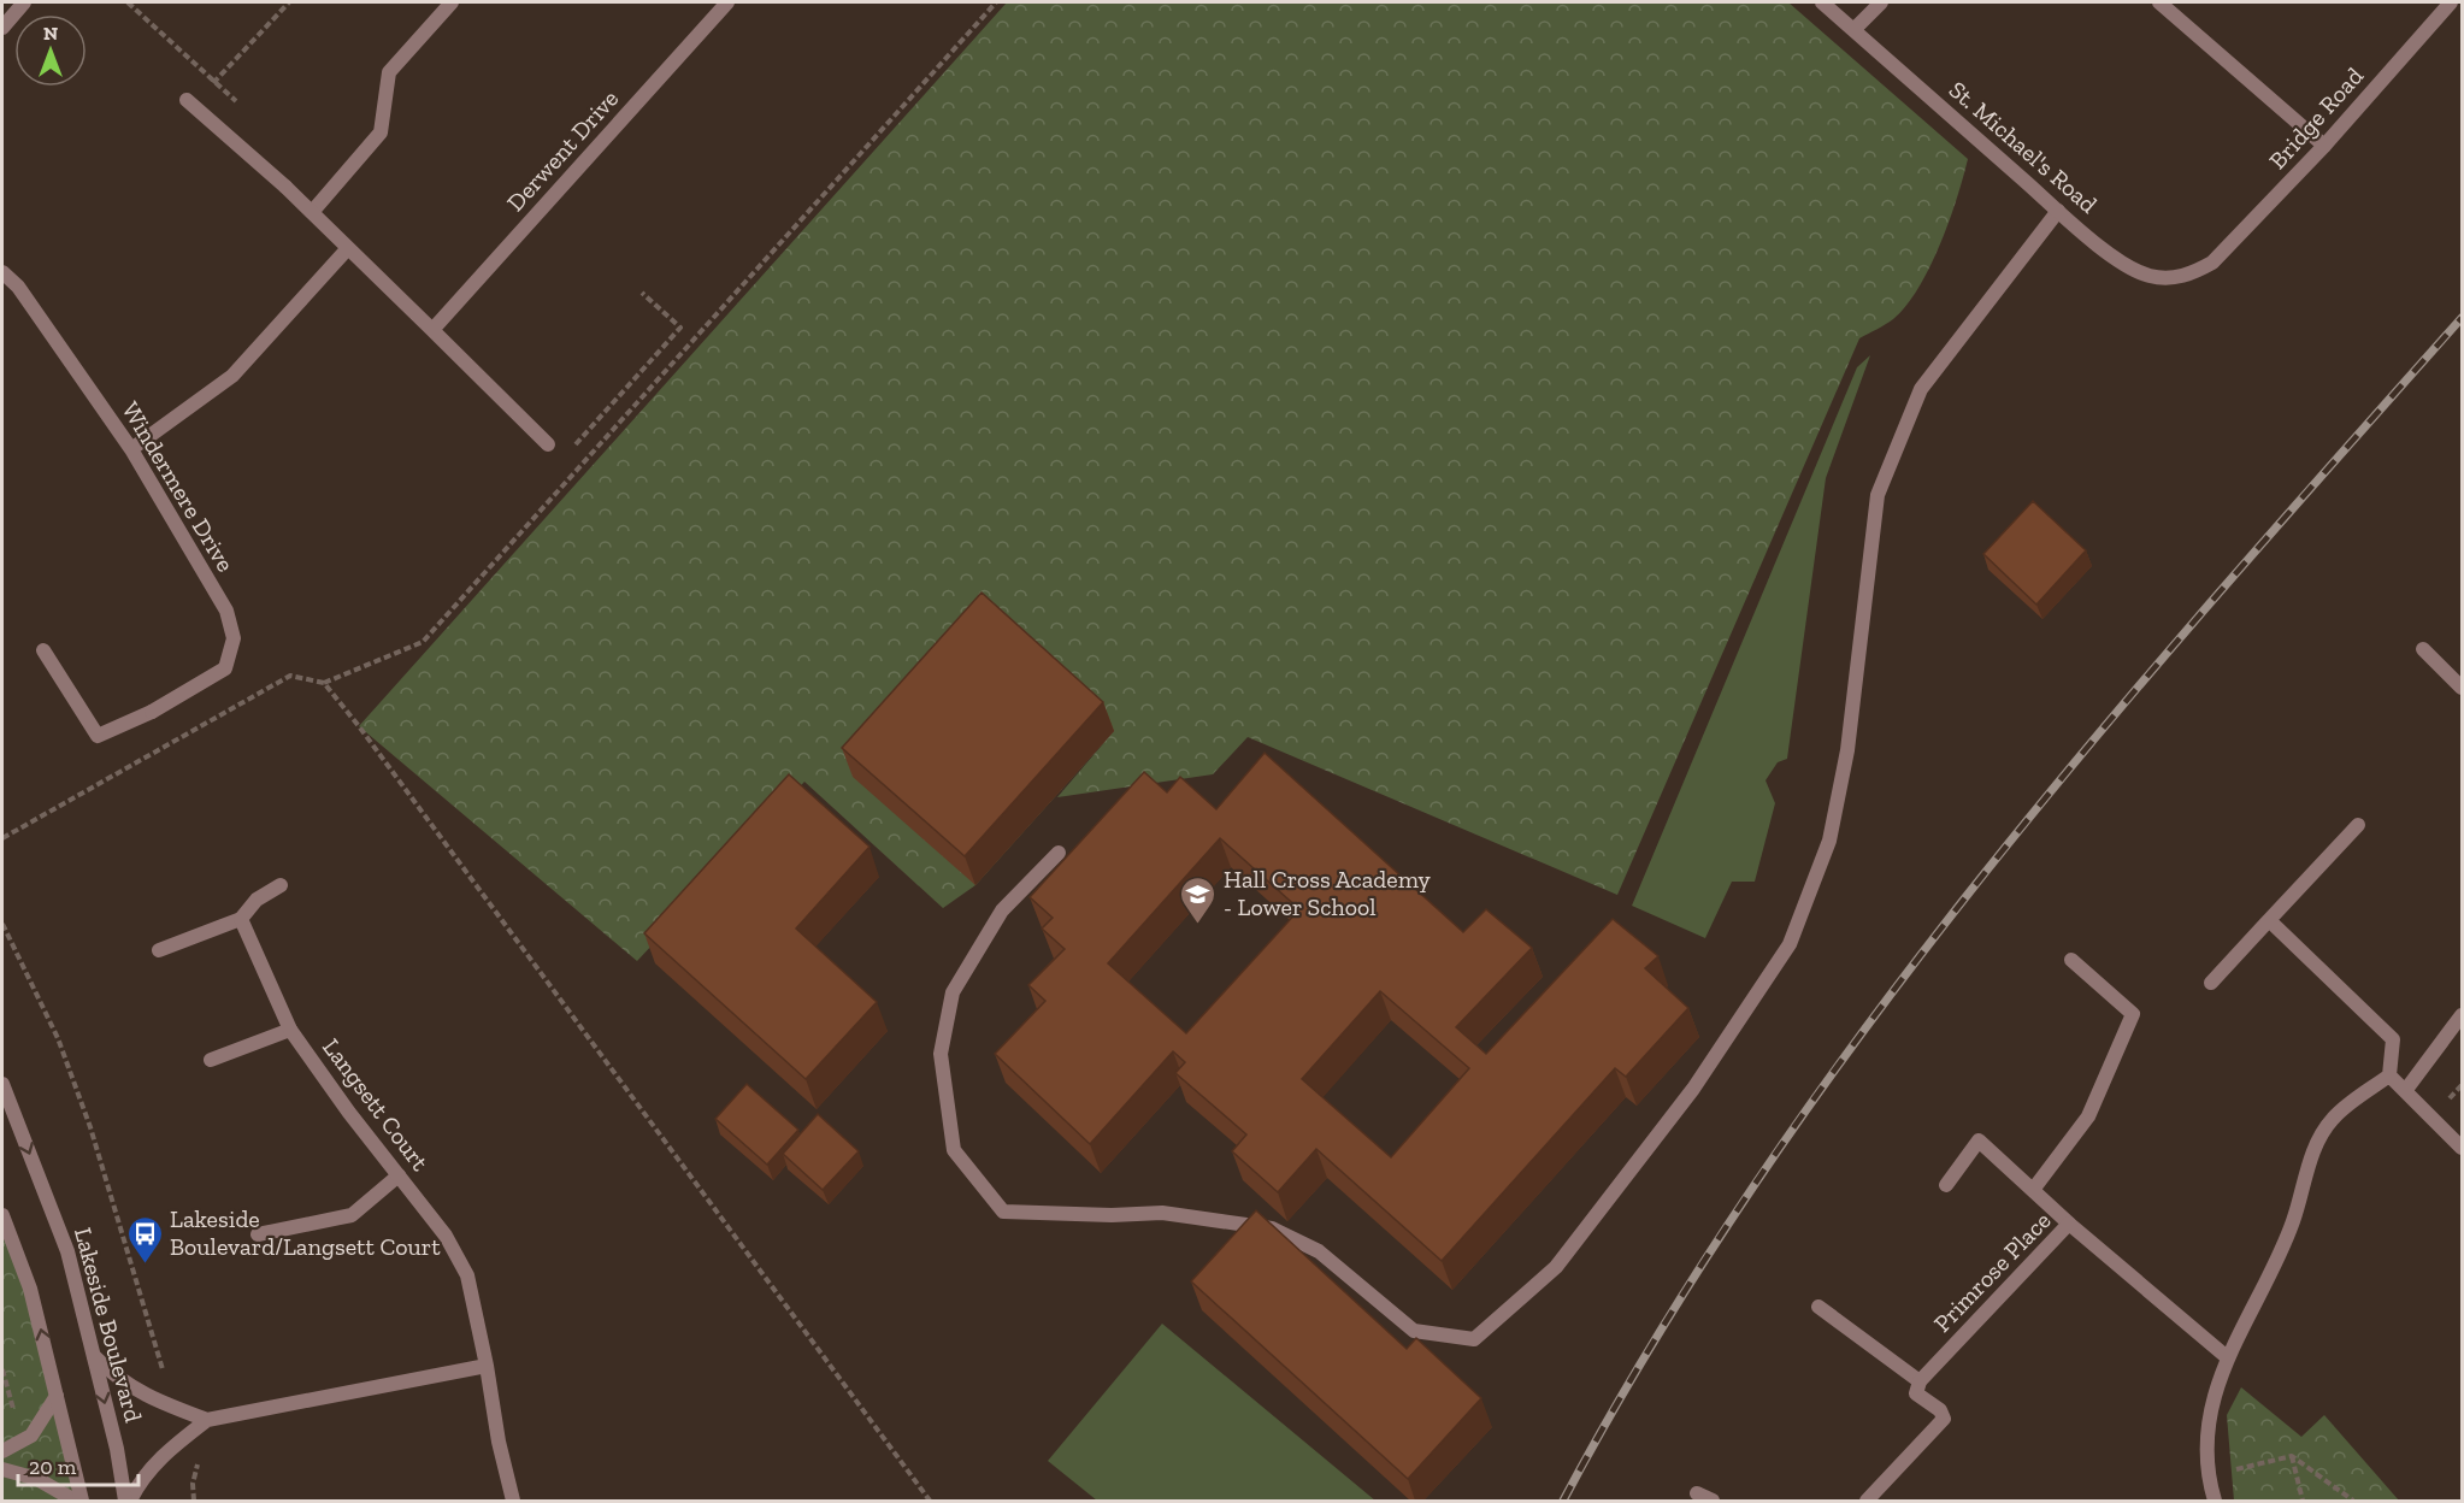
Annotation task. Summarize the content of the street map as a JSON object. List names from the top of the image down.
{
  "streets": {
    "street": [
      "Bridge Road",
      "St. Michael's Road",
      "Derwent Drive",
      "Windermere Drive",
      "Langsett Court",
      "Primrose Place",
      "Lakeside Boulevard"
    ]
  },
  "crossings": [
    ["Bridge Road", "St. Michael's Road"]
  ],
  "places": {
    "school or university": ["Hall Cross Academy - Lower School"],
    "bus stop": ["Lakeside Boulevard/Langsett Court"]
  },
  "scale_bar": "20 m",
  "north": "top"
}
